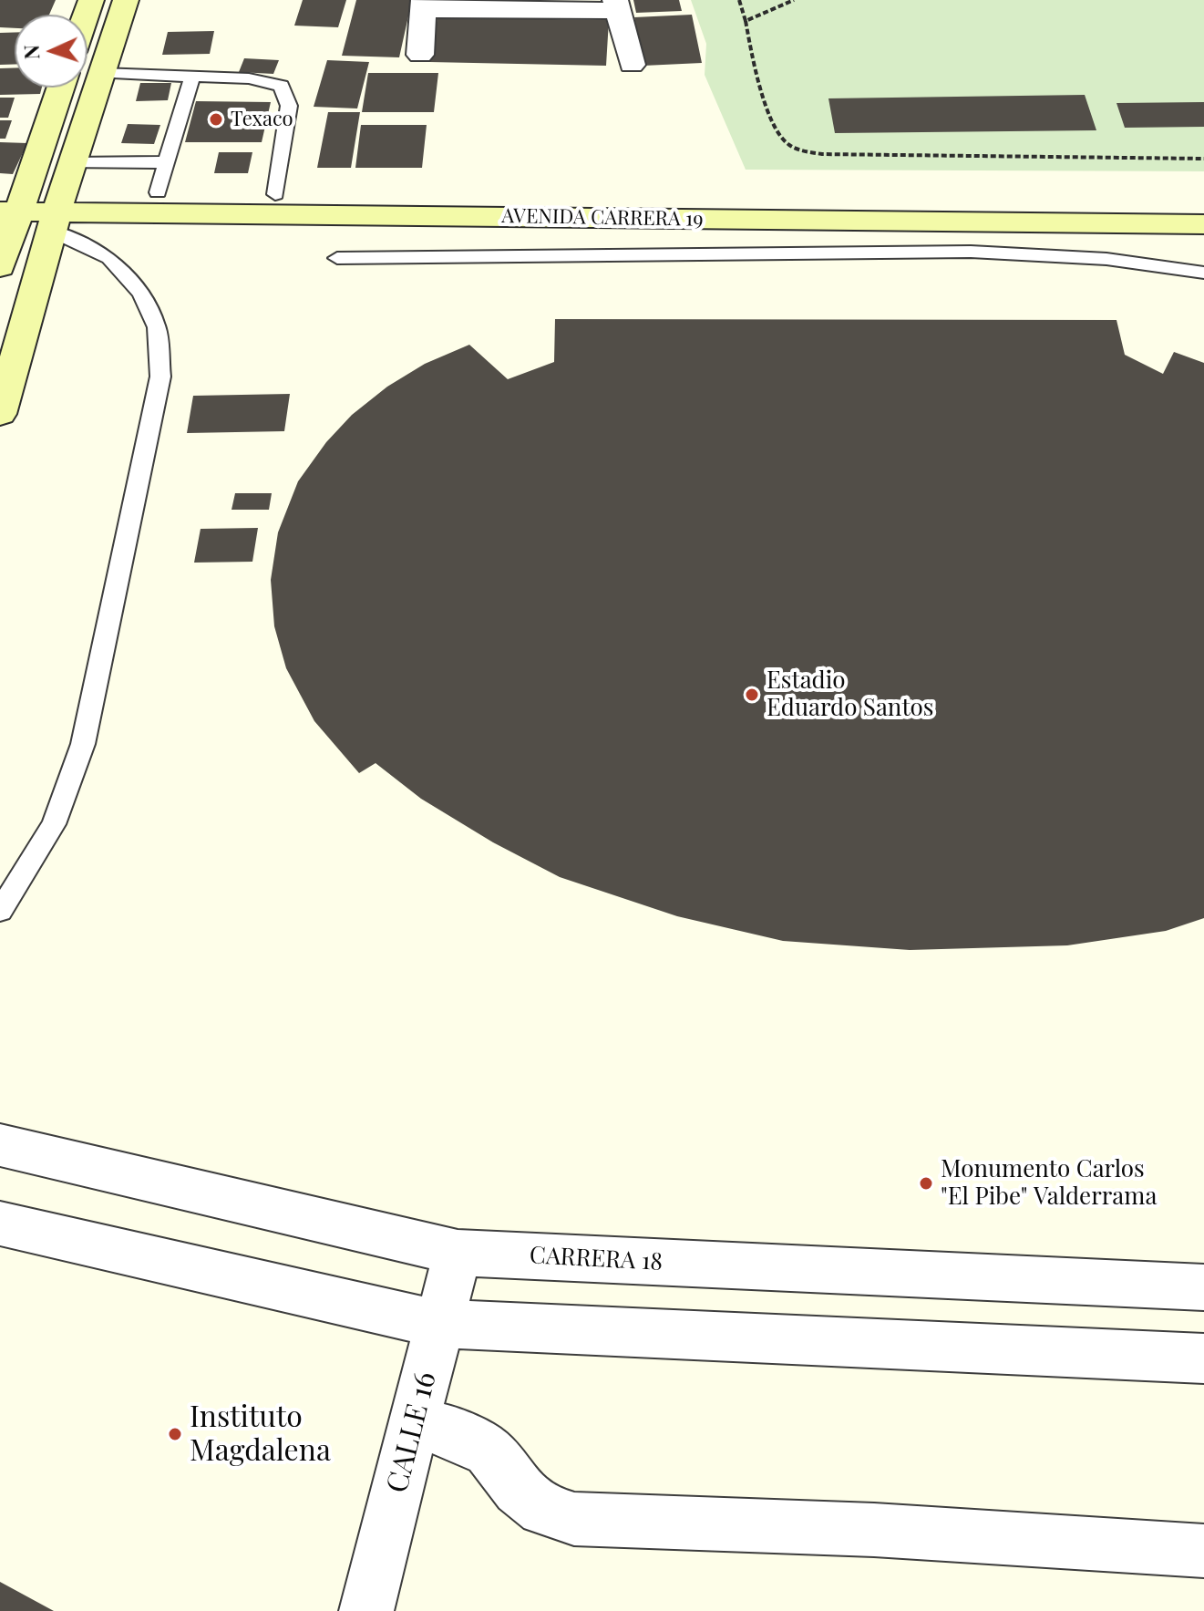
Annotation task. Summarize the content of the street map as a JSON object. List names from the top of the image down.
{
  "streets": {
    "main road": ["AVENIDA CARRERA 19"],
    "street": ["CARRERA 18", "CALLE 16"]
  },
  "crossings": [
    ["CARRERA 18", "CALLE 16"]
  ],
  "places": [
    "Texaco",
    "Estadio Eduardo Santos",
    "Monumento Carlos \"El Pibe\" Valderrama",
    "Instituto Magdalena"
  ],
  "north": "left"
}
